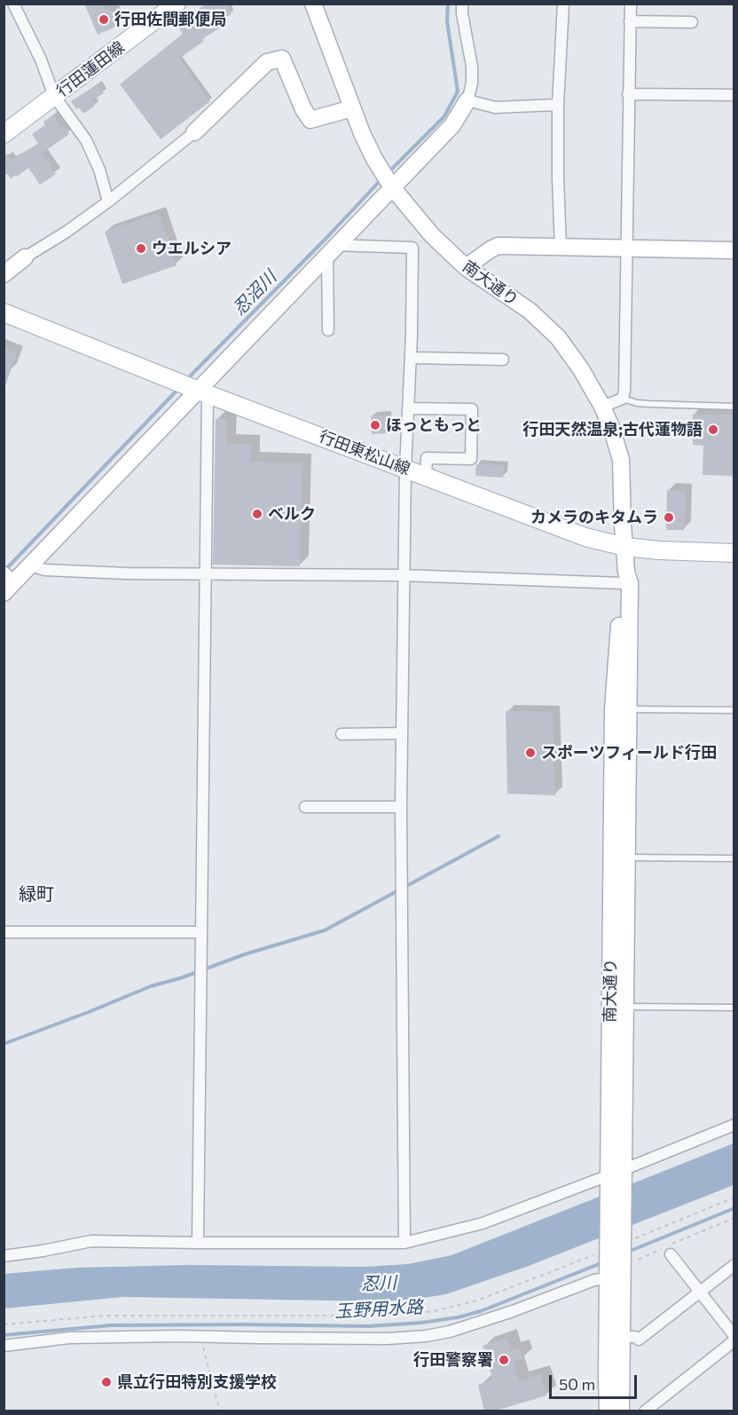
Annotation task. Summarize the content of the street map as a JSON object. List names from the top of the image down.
{
  "streets": {
    "main road": ["行田蓮田線", "行田東松山線"],
    "street": ["南大通り"]
  },
  "crossings": [
    ["南大通り", "行田東松山線"]
  ],
  "districts": ["緑町"],
  "water": ["忍沼川", "忍川", "玉野用水路"],
  "places": [
    "行田佐間郵便局",
    "ウエルシア",
    "ほっともっと",
    "行田天然温泉;古代蓮物語",
    "ベルク",
    "カメラのキタムラ",
    "スポーツフィールド行田",
    "行田警察署",
    "県立行田特別支援学校"
  ],
  "scale_bar": "50 m"
}
